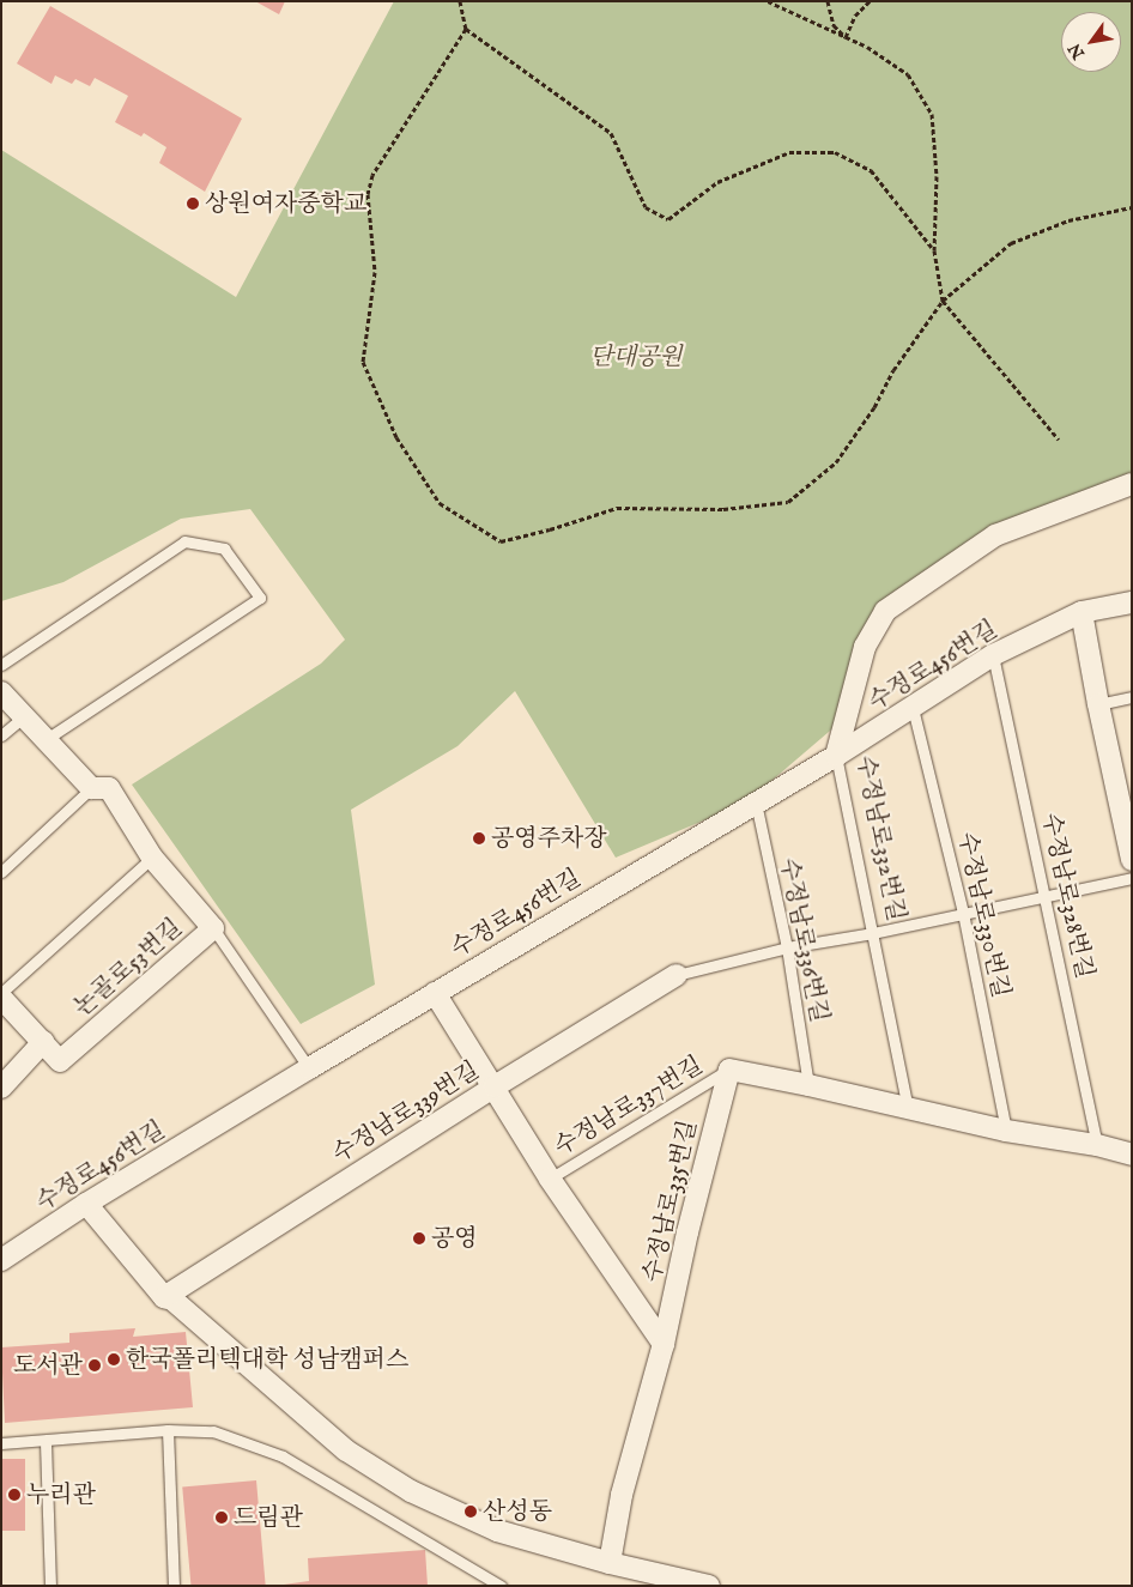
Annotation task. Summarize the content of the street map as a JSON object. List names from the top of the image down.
{
  "streets": {
    "street": [
      "수정로456번길",
      "수정남로332번길",
      "논골로53번길",
      "수정남로339번길",
      "수정남로335번길"
    ],
    "lane": [
      "수정남로328번길",
      "수정남로330번길",
      "수정남로336번길",
      "수정남로337번길"
    ]
  },
  "crossings": [
    ["수정로456번길", "수정남로332번길"],
    ["수정로456번길", "수정남로328번길"],
    ["수정로456번길", "수정남로330번길"],
    ["수정로456번길", "수정남로336번길"],
    ["수정로456번길", "수정남로335번길"],
    ["수정남로337번길", "수정남로335번길"],
    ["수정남로339번길", "수정남로335번길"]
  ],
  "parks": ["단대공원"],
  "places": [
    "상원여자중학교",
    "공영주차장",
    "공영",
    "한국폴리텍대학 성남캠퍼스",
    "도서관",
    "누리관",
    "산성동",
    "드림관"
  ],
  "north": "bottom left"
}
